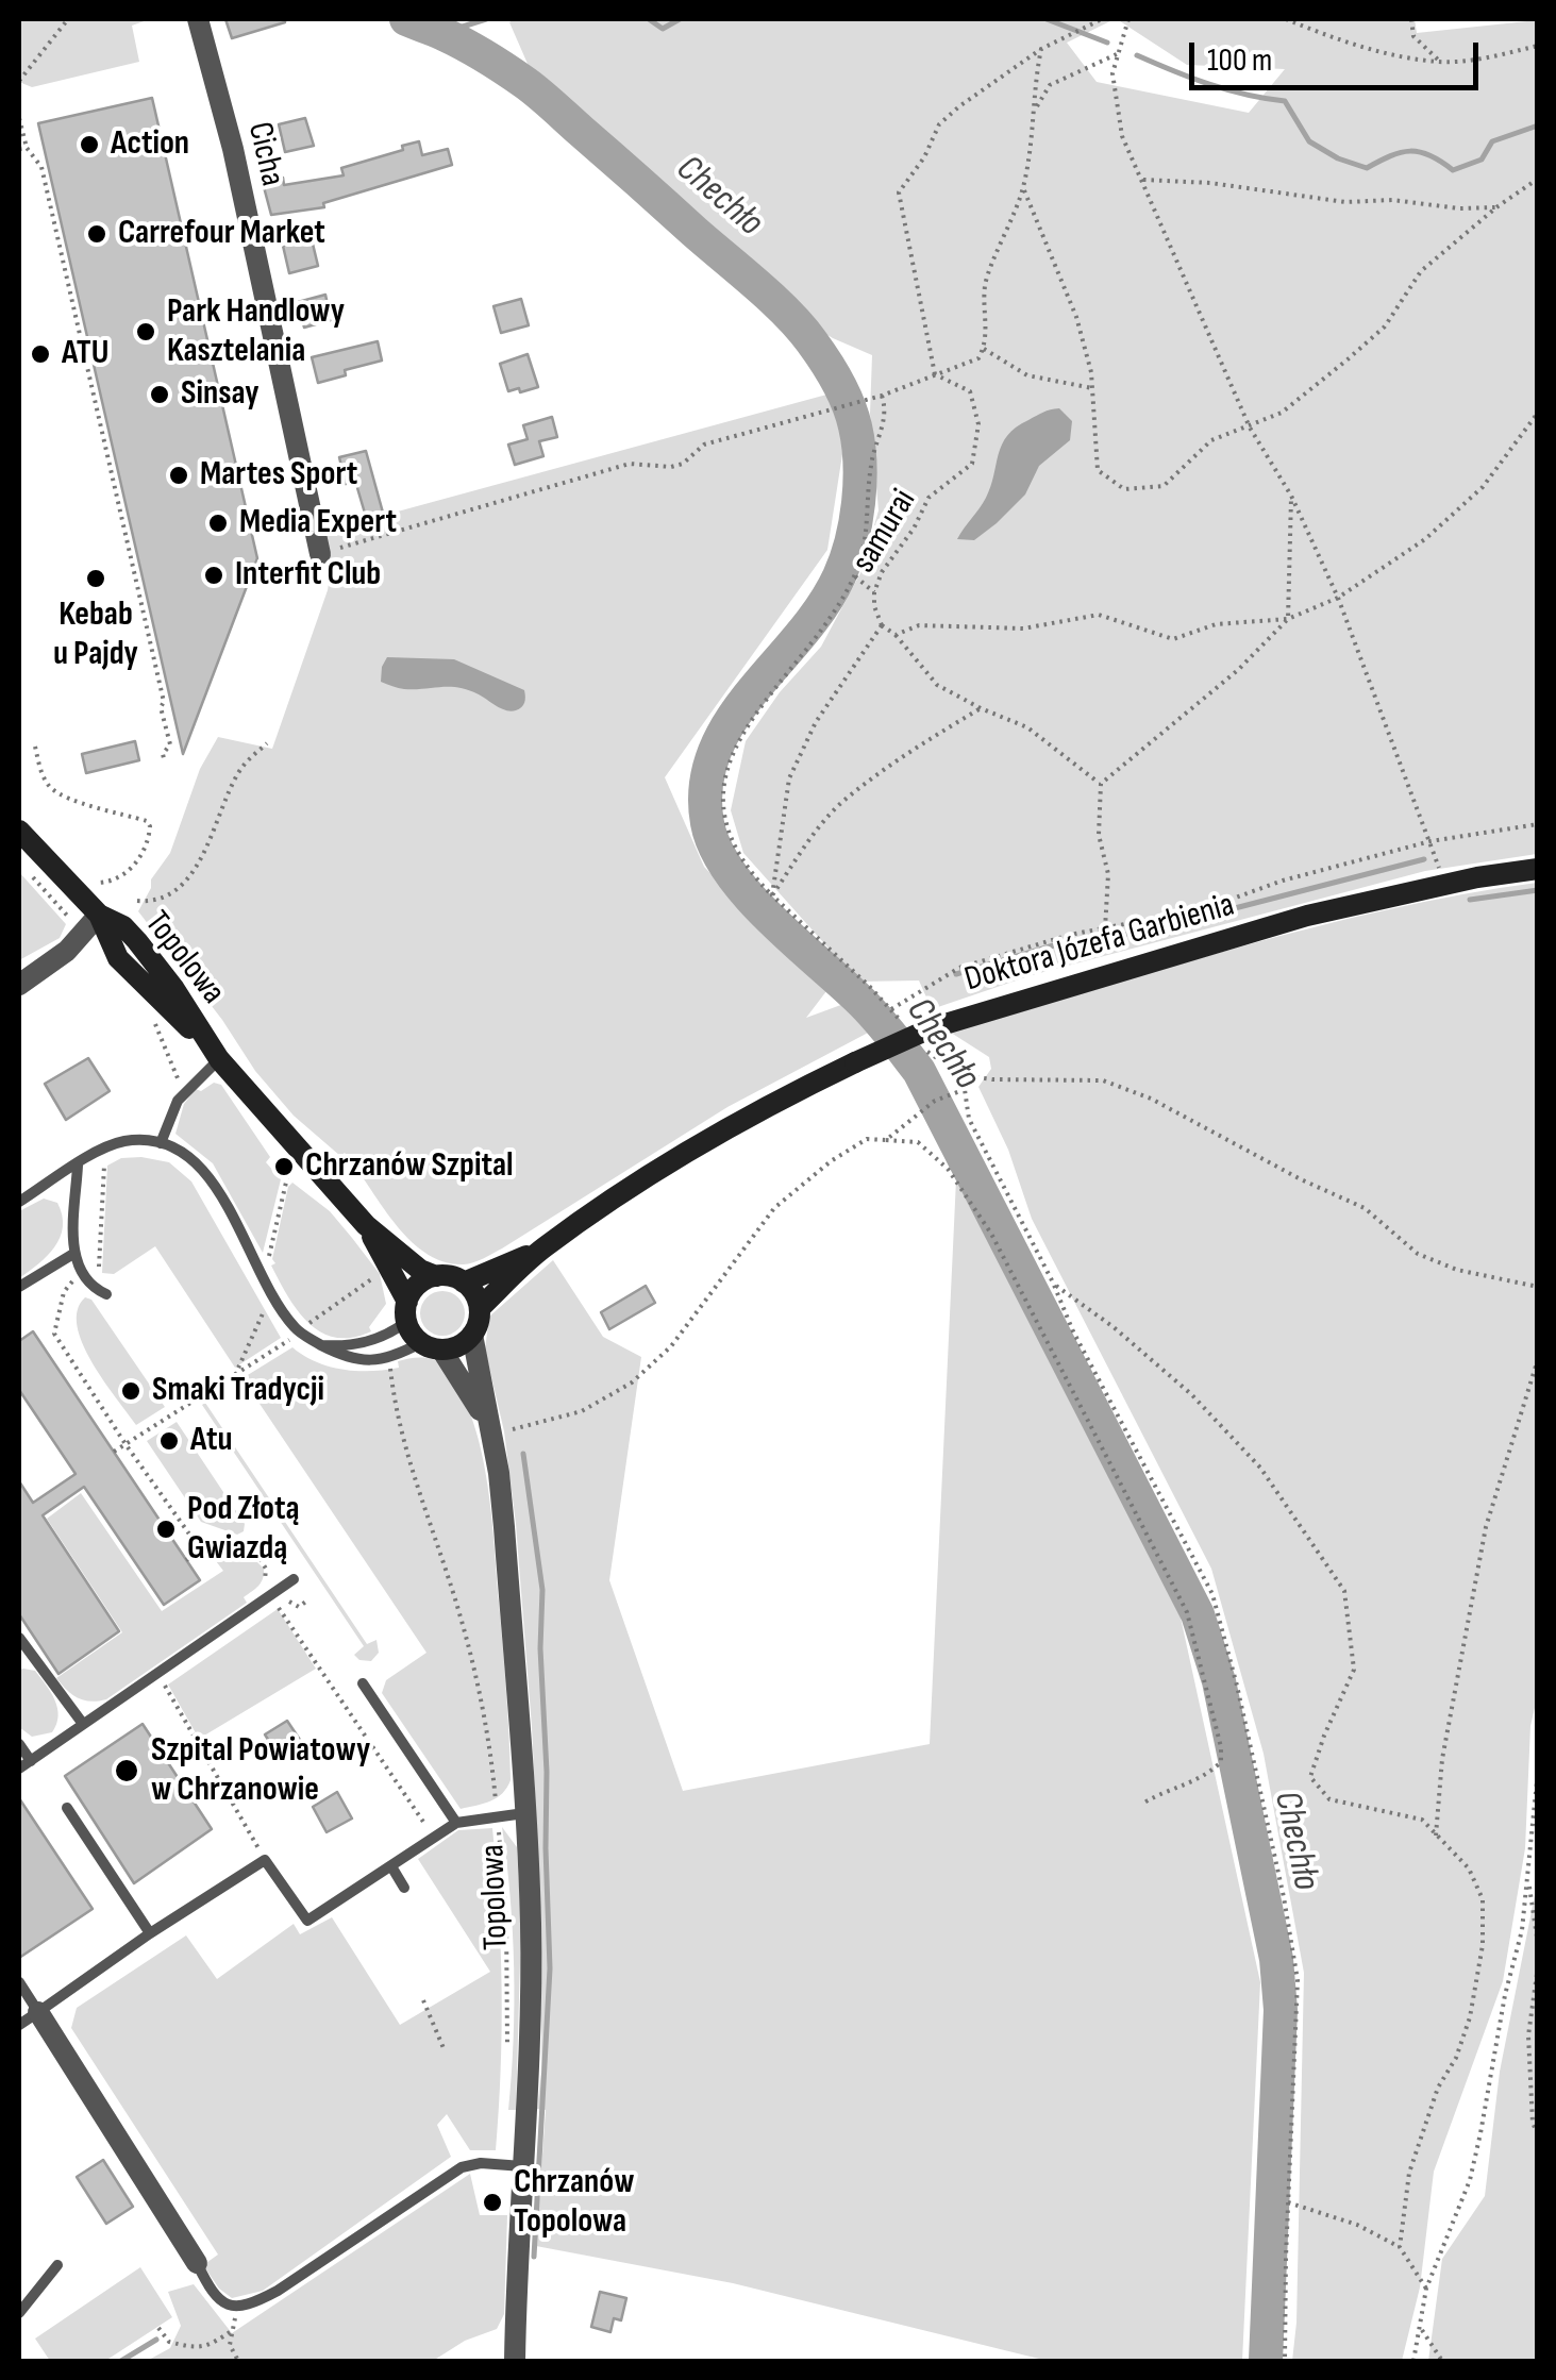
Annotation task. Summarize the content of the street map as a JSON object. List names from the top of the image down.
{
  "streets": {
    "main road": ["Doktora Józefa Garbienia", "Topolowa"],
    "street": ["Cicha"],
    "path": ["samurai"]
  },
  "crossings": [
    ["Doktora Józefa Garbienia", "Topolowa"]
  ],
  "water": ["Chechło"],
  "places": [
    "Action",
    "Carrefour Market",
    "Park Handlowy Kasztelania",
    "ATU",
    "Sinsay",
    "Martes Sport",
    "Media Expert",
    "Interfit Club",
    "Kebab u Pajdy",
    "Chrzanów Szpital",
    "Smaki Tradycji",
    "Atu",
    "Pod Złotą Gwiazdą",
    "Szpital Powiatowy w Chrzanowie",
    "Chrzanów Topolowa"
  ],
  "scale_bar": "100 m"
}
